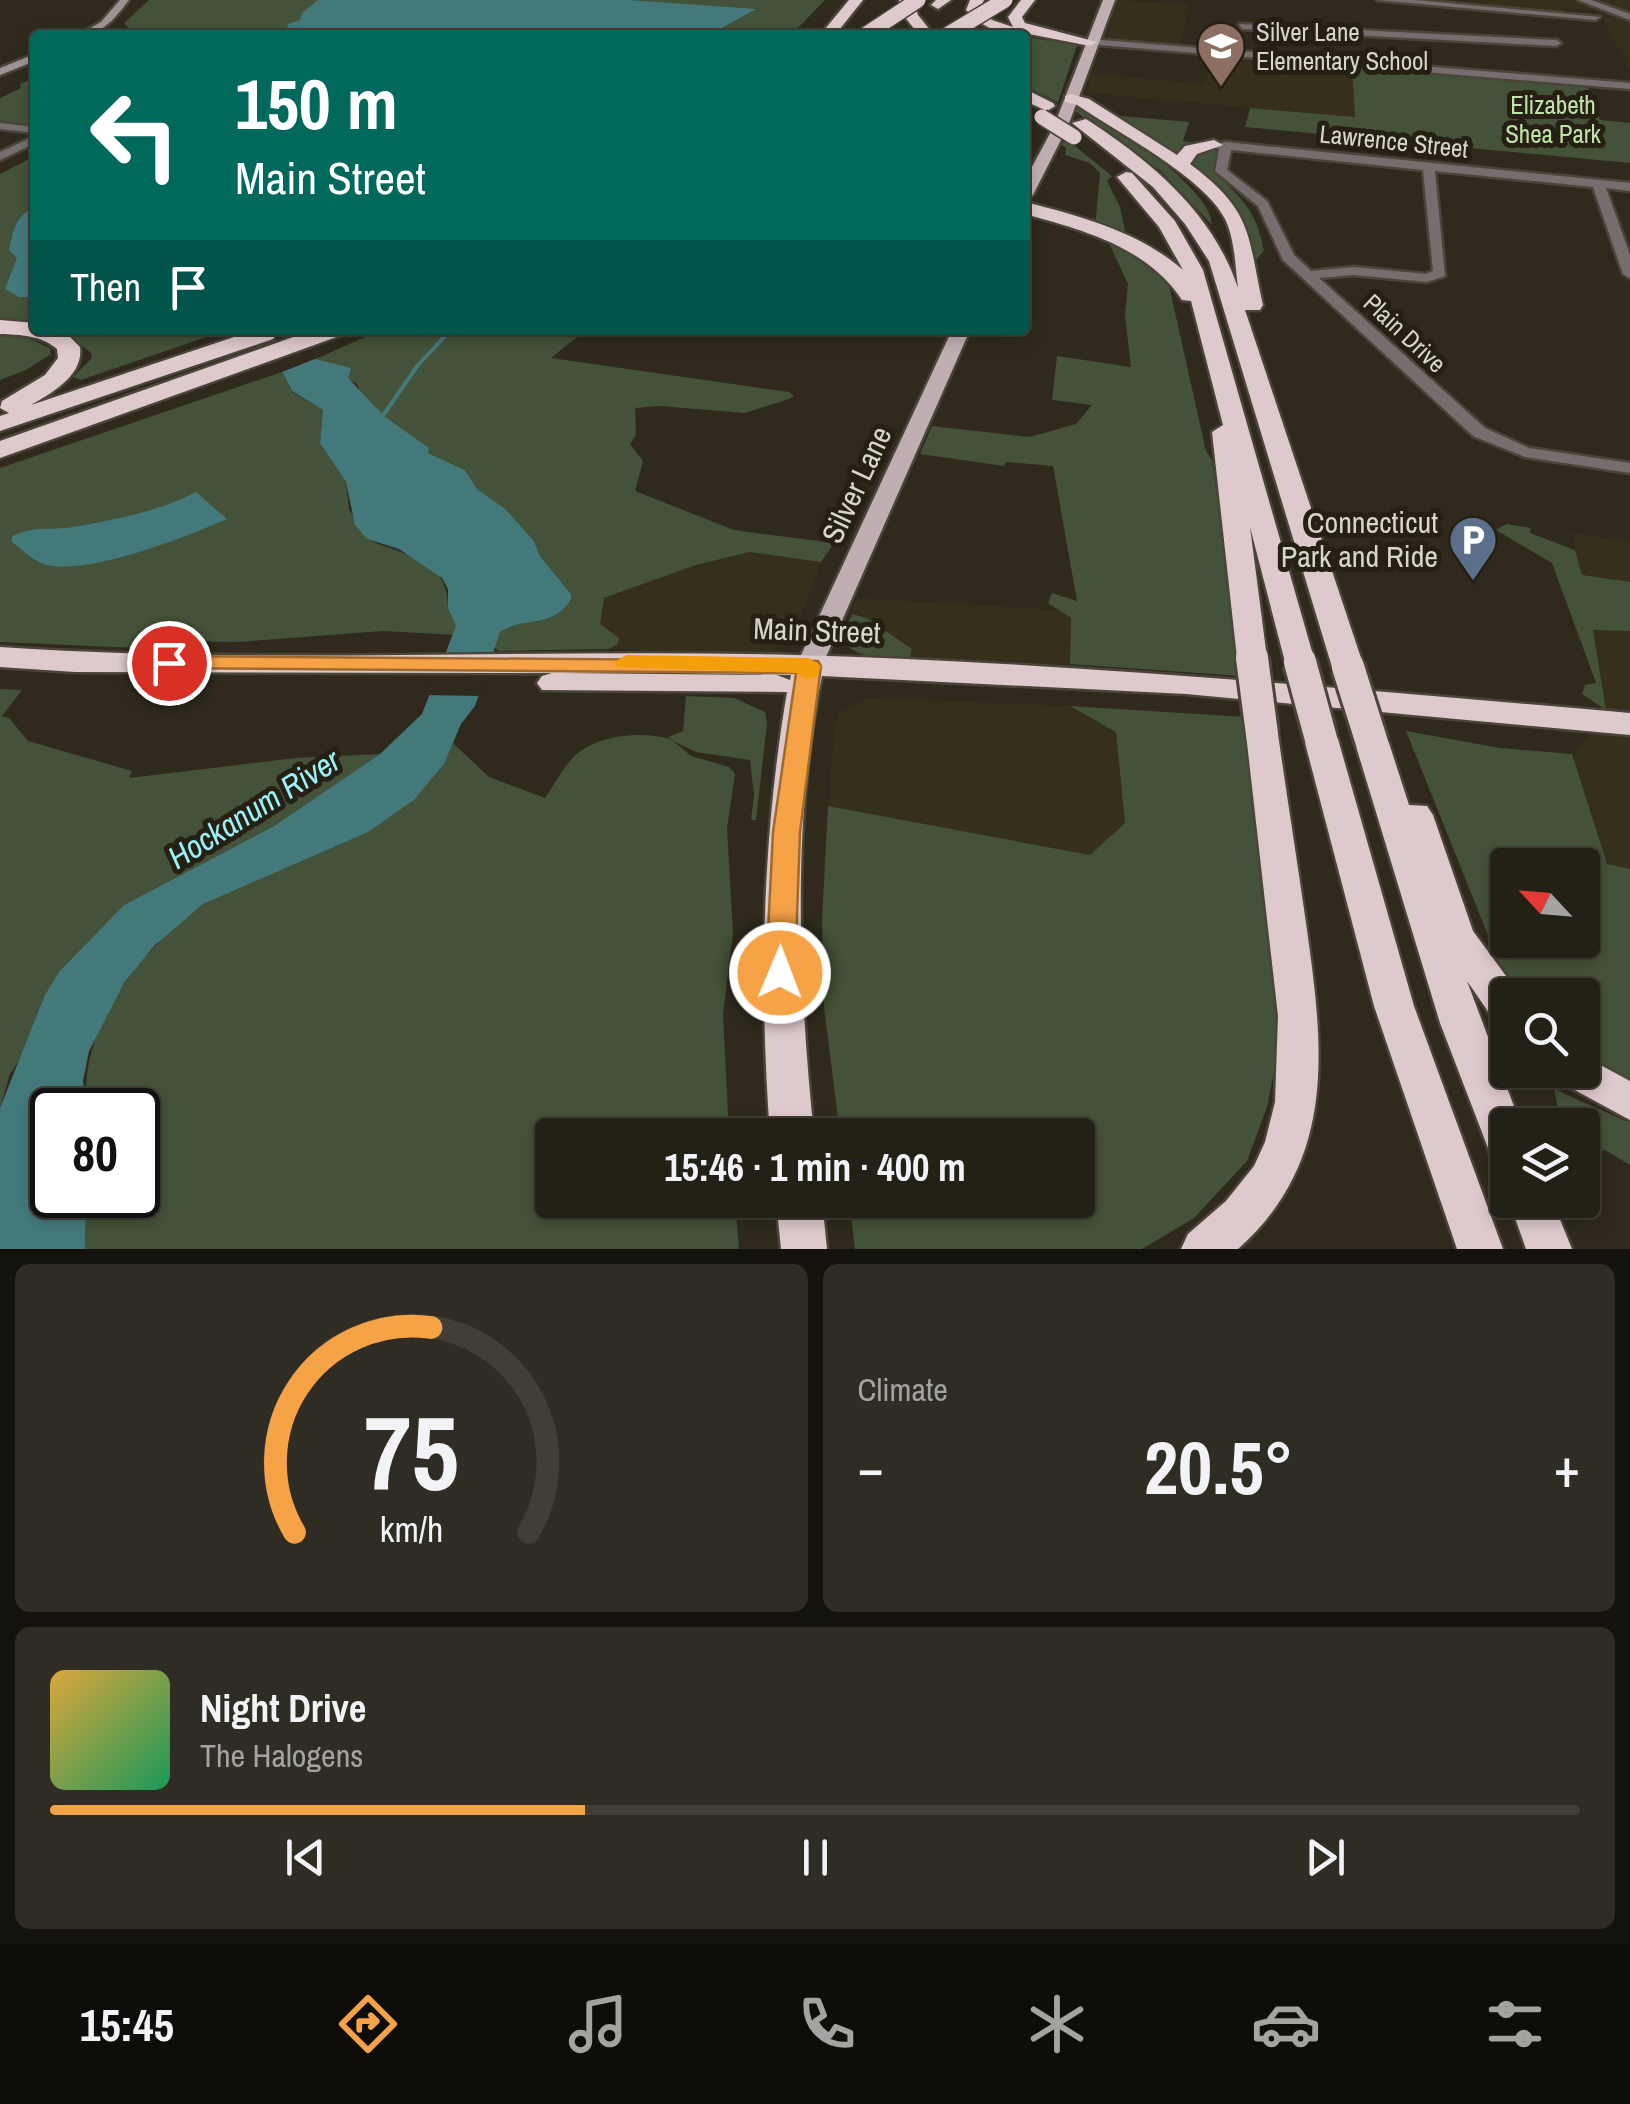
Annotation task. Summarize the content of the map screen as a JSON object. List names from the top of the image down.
{
  "streets": {
    "highway": ["Main Street"],
    "main road": ["Silver Lane"],
    "street": ["Lawrence Street", "Plain Drive"]
  },
  "crossings": [
    ["Lawrence Street", "Plain Drive"],
    ["Silver Lane", "Main Street"]
  ],
  "water": ["Hockanum River"],
  "parks": ["Elizabeth Shea Park"],
  "places": {
    "school or university": ["Silver Lane Elementary School"],
    "parking": ["Connecticut Park and Ride"]
  },
  "north": "top left",
  "page": {
    "turn": ["150 m", "Main Street"],
    "then": "Then",
    "limit": "80",
    "trip": "15:46 · 1 min · 400 m",
    "tile": "Climate",
    "heat": ["−", "20.5°", "+"],
    "song": ["Night Drive", "The Halogens"],
    "tabs": "15:45",
    "gauge": ["75", "km/h"]
  }
}
